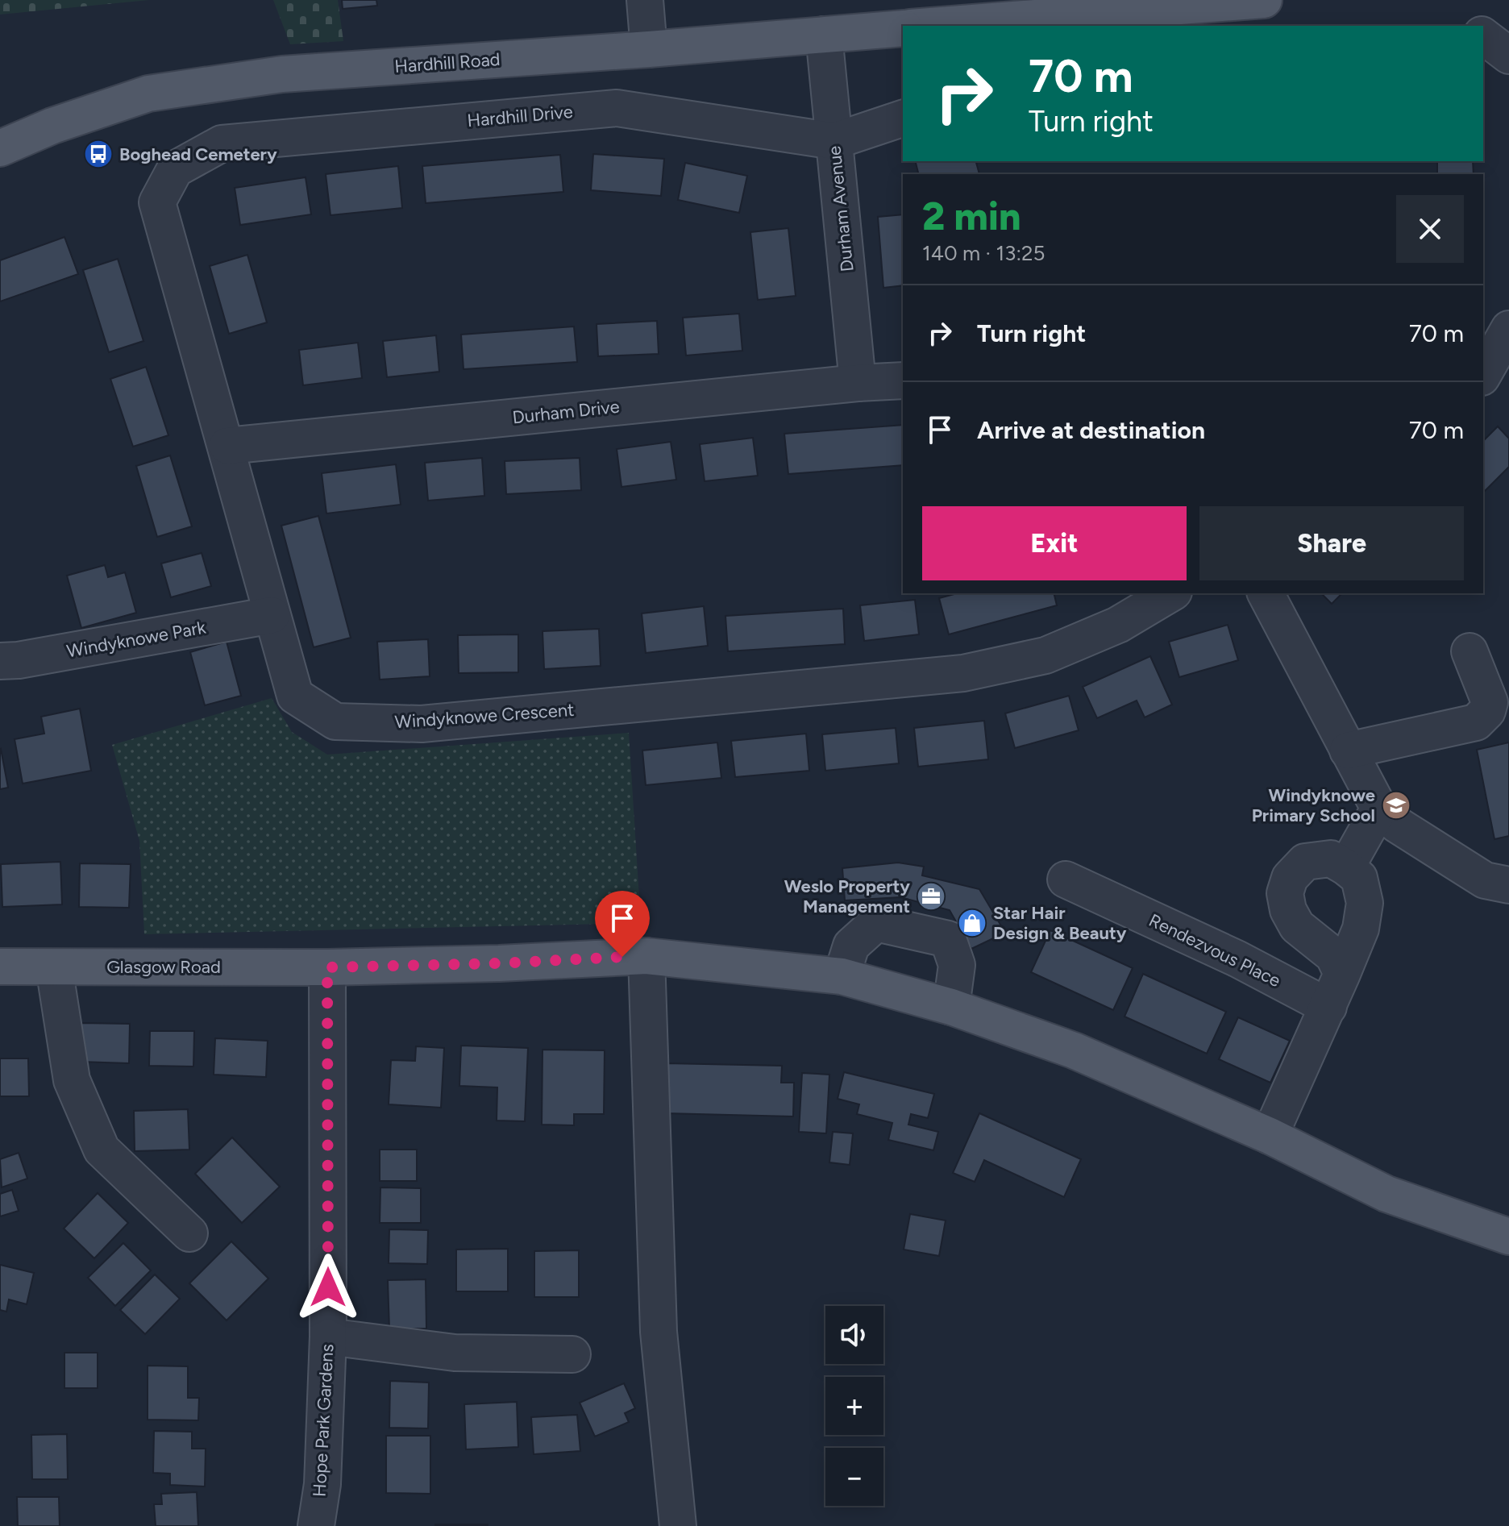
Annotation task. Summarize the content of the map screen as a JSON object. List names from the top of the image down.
{
  "streets": {
    "main road": ["Hardhill Road", "Glasgow Road"],
    "street": [
      "Hardhill Drive",
      "Durham Avenue",
      "Durham Drive",
      "Windyknowe Park",
      "Windyknowe Crescent",
      "Rendezvous Place",
      "Hope Park Gardens"
    ]
  },
  "crossings": [
    ["Hardhill Road", "Durham Avenue"],
    ["Hardhill Drive", "Durham Avenue"],
    ["Hardhill Drive", "Windyknowe Crescent"],
    ["Durham Avenue", "Durham Drive"],
    ["Durham Drive", "Windyknowe Crescent"],
    ["Windyknowe Park", "Windyknowe Crescent"],
    ["Glasgow Road", "Hope Park Gardens"]
  ],
  "places": {
    "bus stop": ["Boghead Cemetery"],
    "school or university": ["Windyknowe Primary School"],
    "office": ["Weslo Property Management"],
    "shop": ["Star Hair Design & Beauty"]
  },
  "page": {
    "turn": ["70 m", "Turn right"],
    "heading": ["2 min", "140 m · 13:25"],
    "list": [
      {
        "name": "Turn right",
        "value": "70 m"
      },
      {
        "name": "Arrive at destination",
        "value": "70 m"
      }
    ],
    "buttons": ["Exit", "Share"],
    "map_buttons": ["+", "−"]
  }
}
